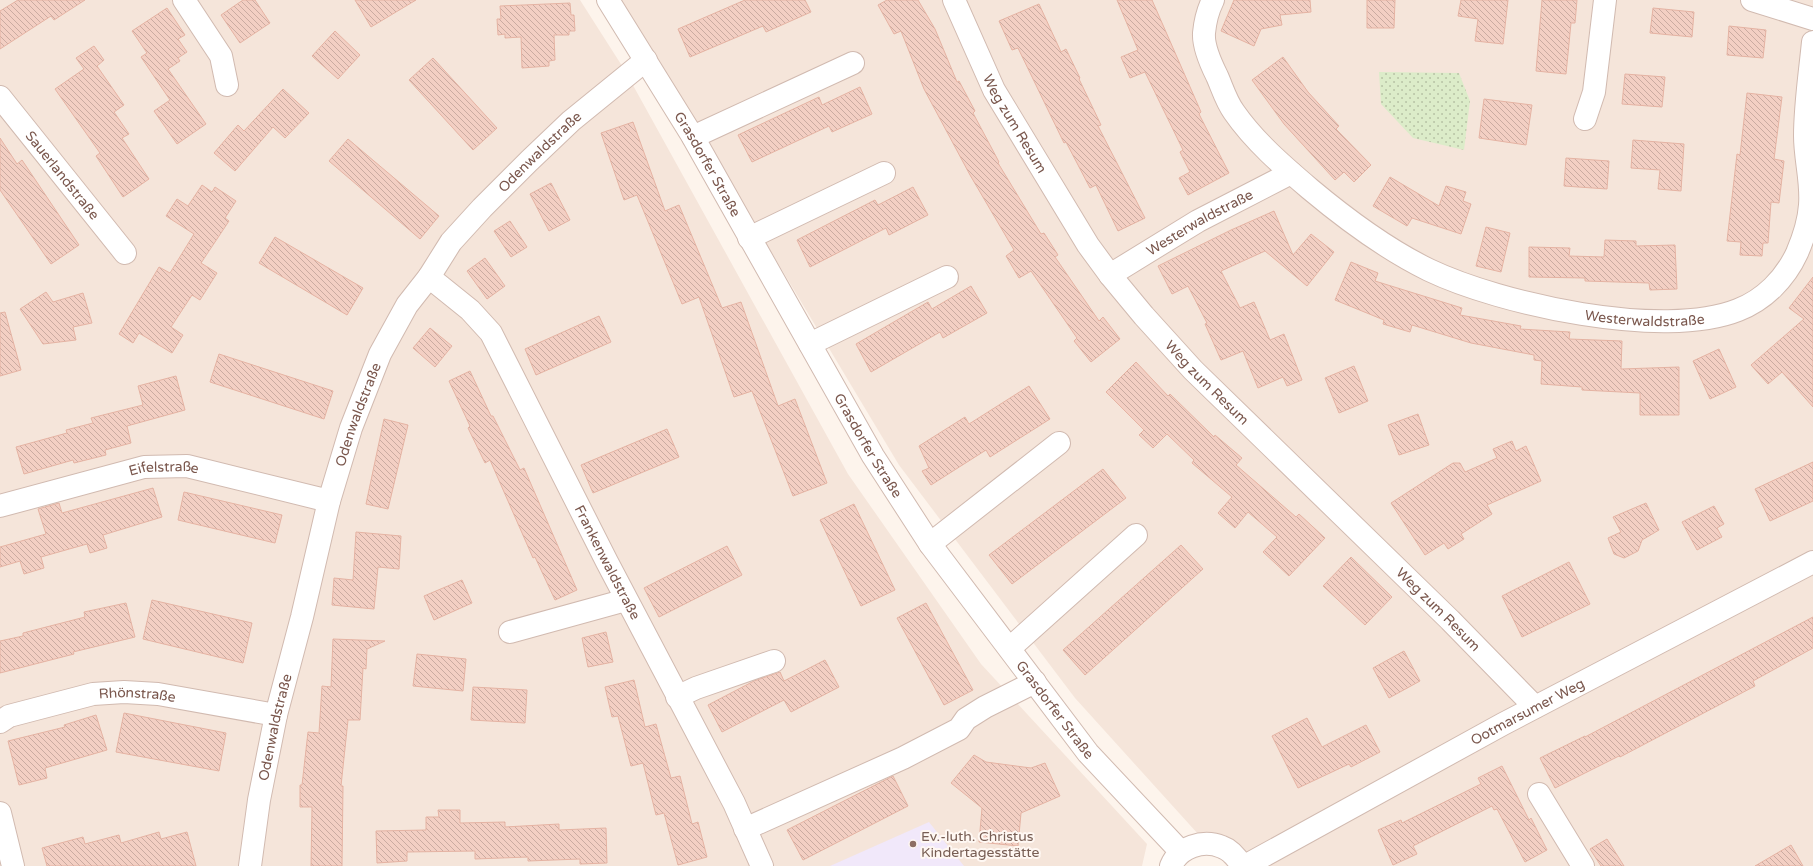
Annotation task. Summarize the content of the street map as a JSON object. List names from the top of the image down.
{
  "streets": {
    "street": [
      "Weg zum Resum",
      "Odenwaldstraße",
      "Grasdorfer Straße",
      "Sauerlandstraße",
      "Westerwaldstraße",
      "Eifelstraße",
      "Frankenwaldstraße",
      "Rhönstraße",
      "Ootmarsumer Weg"
    ]
  },
  "crossings": [
    ["Weg zum Resum", "Westerwaldstraße"],
    ["Weg zum Resum", "Ootmarsumer Weg"],
    ["Odenwaldstraße", "Grasdorfer Straße"],
    ["Odenwaldstraße", "Eifelstraße"],
    ["Odenwaldstraße", "Frankenwaldstraße"],
    ["Odenwaldstraße", "Rhönstraße"],
    ["Grasdorfer Straße", "Ootmarsumer Weg"]
  ],
  "places": ["Ev.-luth. Christus Kindertagesstätte"]
}
